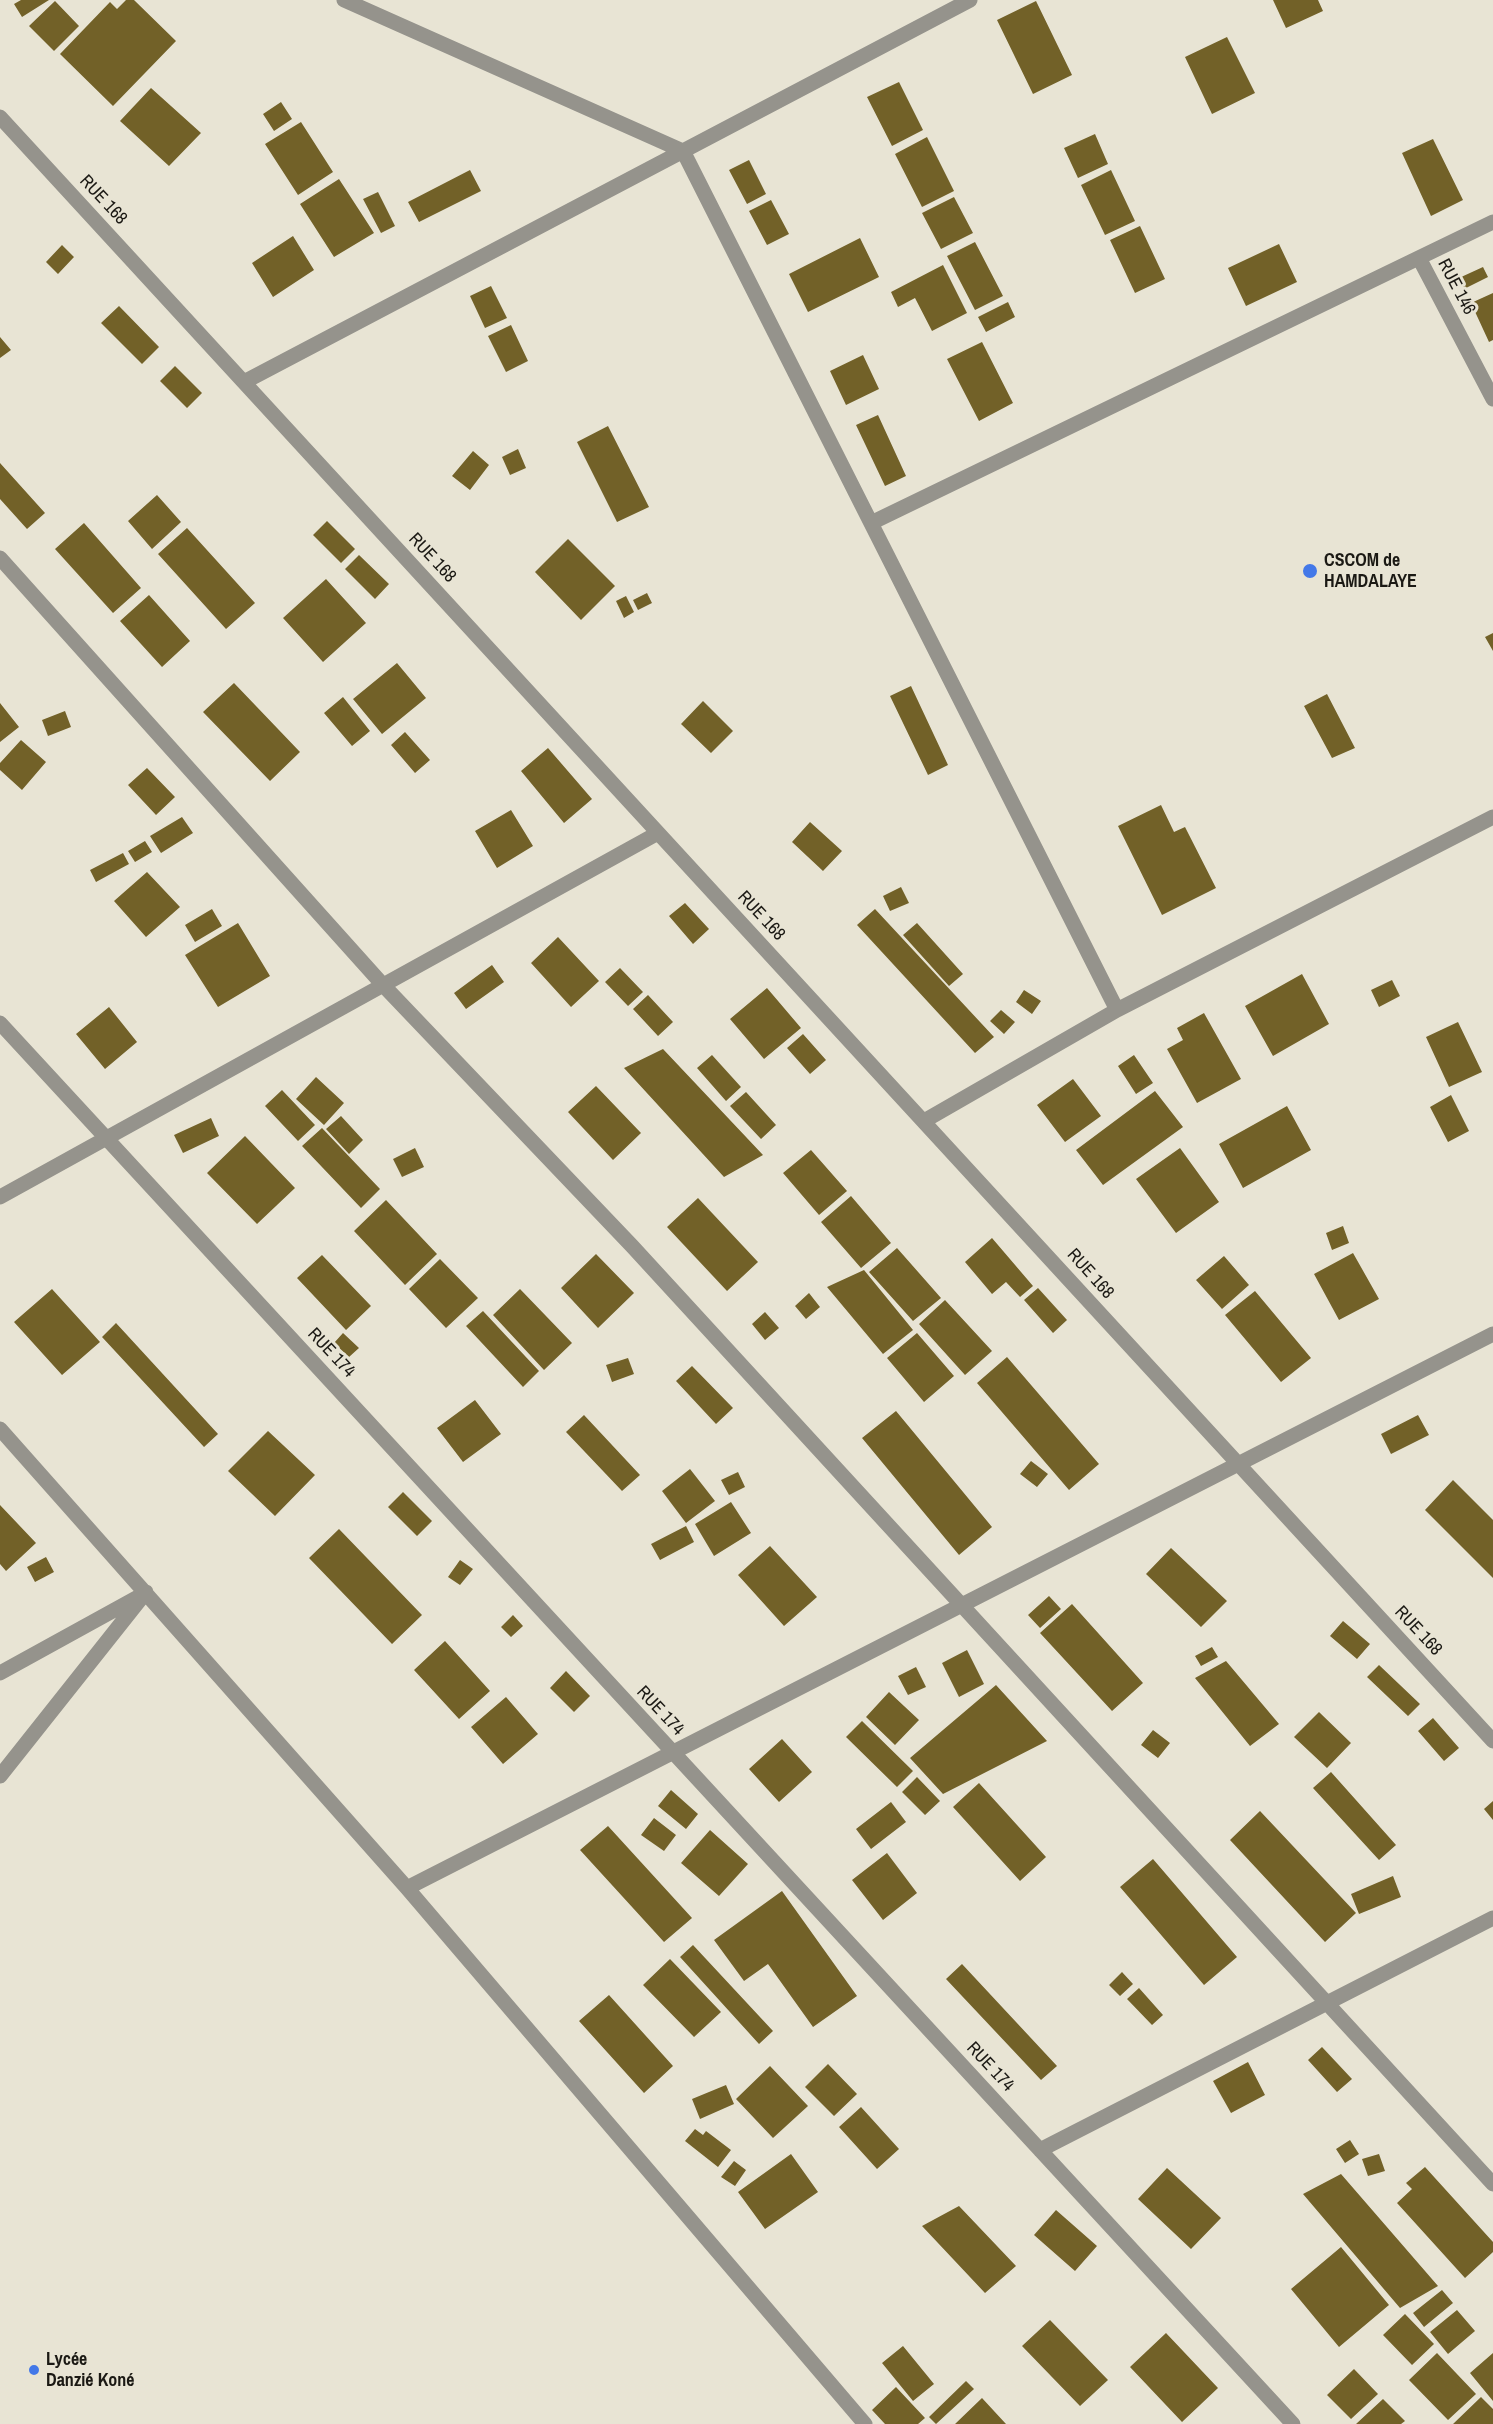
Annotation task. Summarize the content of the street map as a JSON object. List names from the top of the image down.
{
  "streets": {
    "street": ["RUE 168", "RUE 146", "RUE 174"]
  },
  "places": ["CSCOM de HAMDALAYE", "Lycée Danzié Koné"]
}
